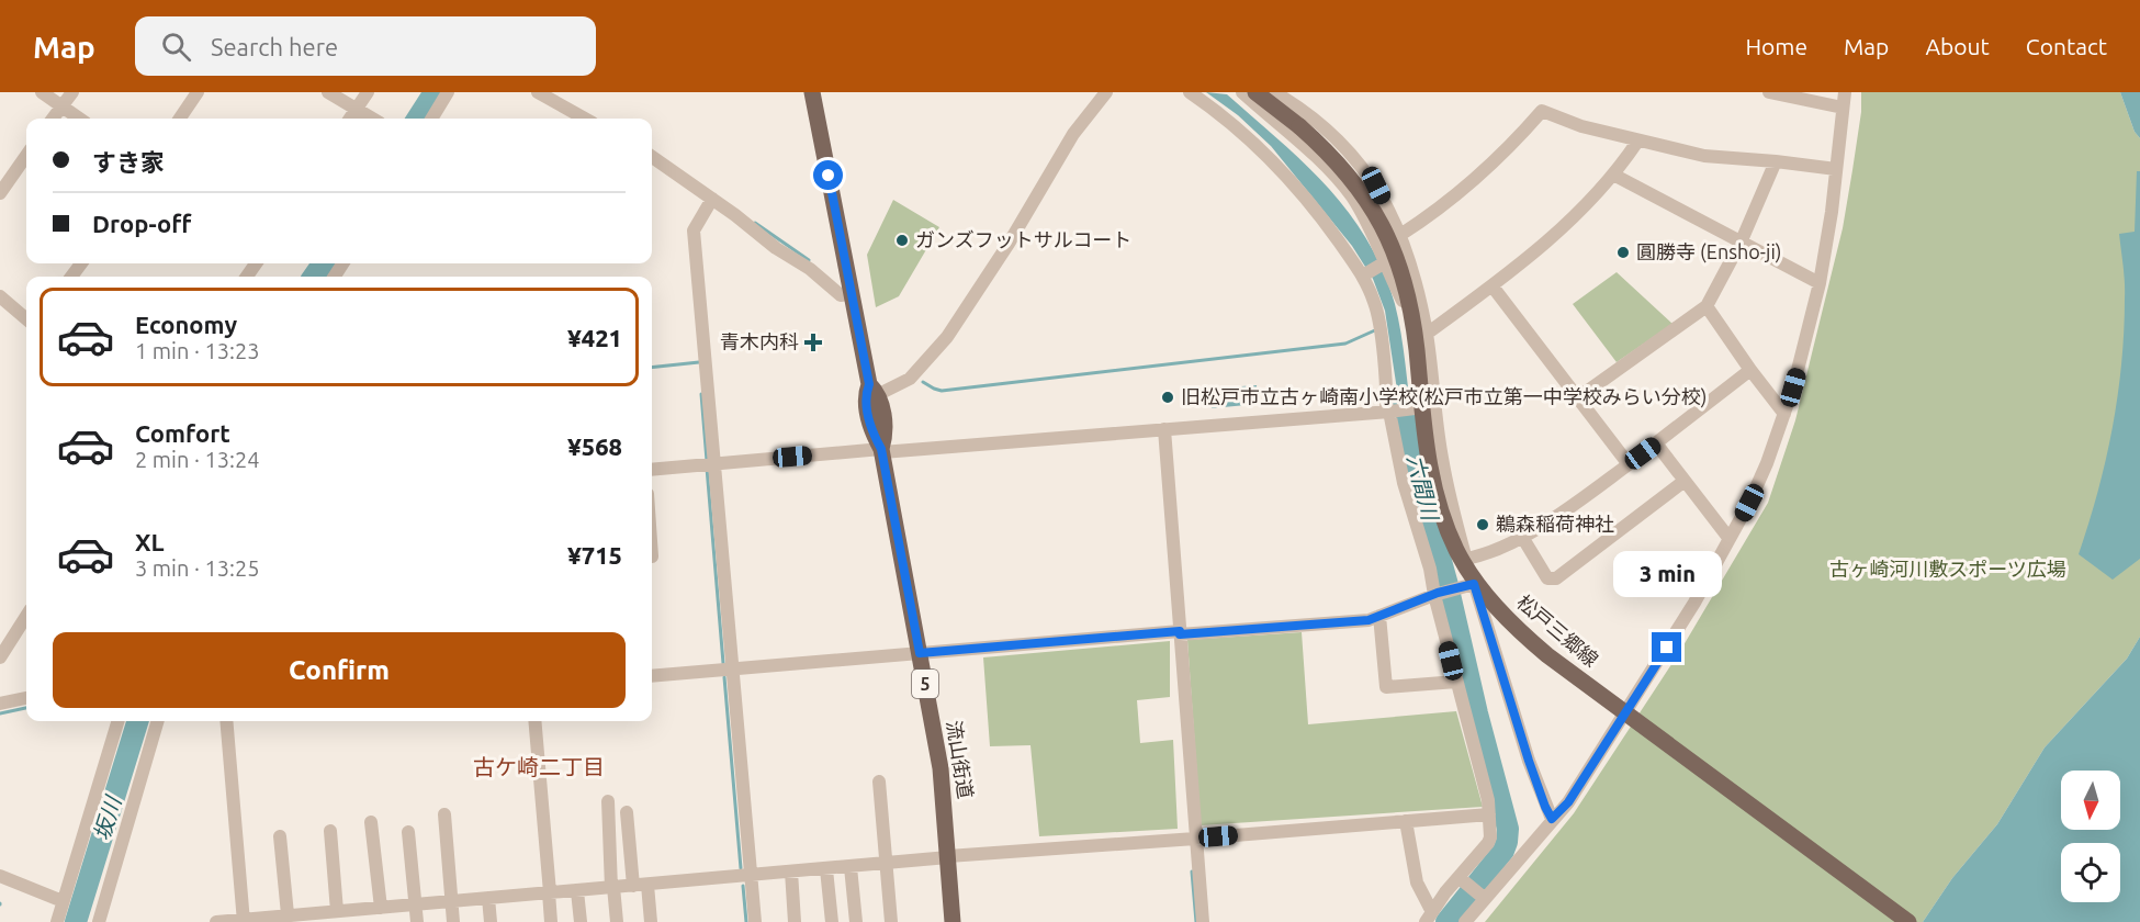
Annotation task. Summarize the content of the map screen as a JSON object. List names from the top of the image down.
{
  "streets": {
    "main road": ["松戸三郷線", "5", "流山街道"]
  },
  "districts": ["古ケ崎二丁目"],
  "water": ["六間川", "坂川"],
  "parks": ["古ヶ崎河川敷スポーツ広場"],
  "places": {
    "other": [
      "ガンズフットサルコート",
      "圓勝寺 (Ensho-ji)",
      "旧松戸市立古ヶ崎南小学校(松戸市立第一中学校みらい分校)",
      "鵜森稲荷神社"
    ],
    "health": ["青木内科"]
  },
  "north": "bottom",
  "page": {
    "header": "Map",
    "search": "Search here",
    "nav": [
      "Home",
      "Map",
      "About",
      "Contact"
    ],
    "banner": ["すき家", "Drop-off"],
    "list": [
      {
        "name": "Economy",
        "note": "1 min · 13:23",
        "value": "¥421"
      },
      {
        "name": "Comfort",
        "note": "2 min · 13:24",
        "value": "¥568"
      },
      {
        "name": "XL",
        "note": "3 min · 13:25",
        "value": "¥715"
      }
    ],
    "bubble": "3 min",
    "buttons": "Confirm"
  }
}
